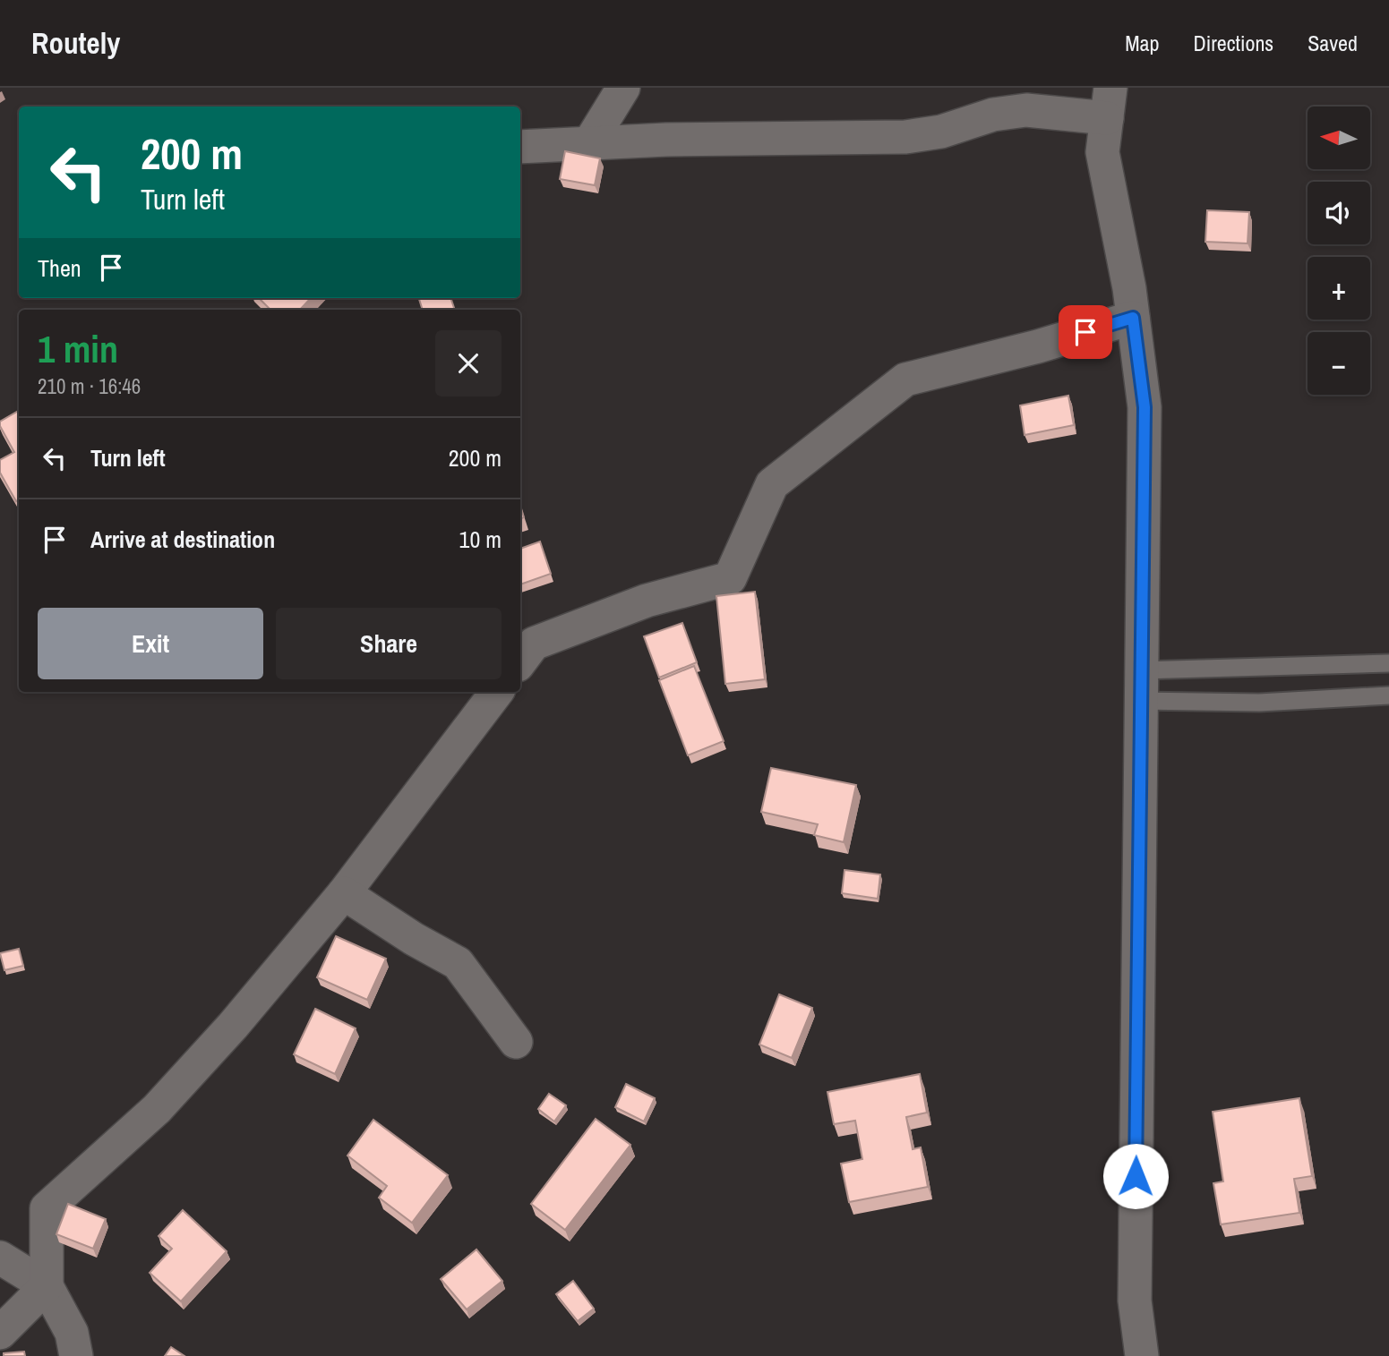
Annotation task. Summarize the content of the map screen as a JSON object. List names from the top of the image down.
{
  "north": "left",
  "page": {
    "header": "Routely",
    "nav": ["Map", "Directions", "Saved"],
    "map_buttons": ["+", "−"],
    "turn": ["200 m", "Turn left"],
    "then": "Then",
    "heading": ["1 min", "210 m · 16:46"],
    "list": [
      {
        "name": "Turn left",
        "value": "200 m"
      },
      {
        "name": "Arrive at destination",
        "value": "10 m"
      }
    ],
    "buttons": ["Exit", "Share"]
  }
}
